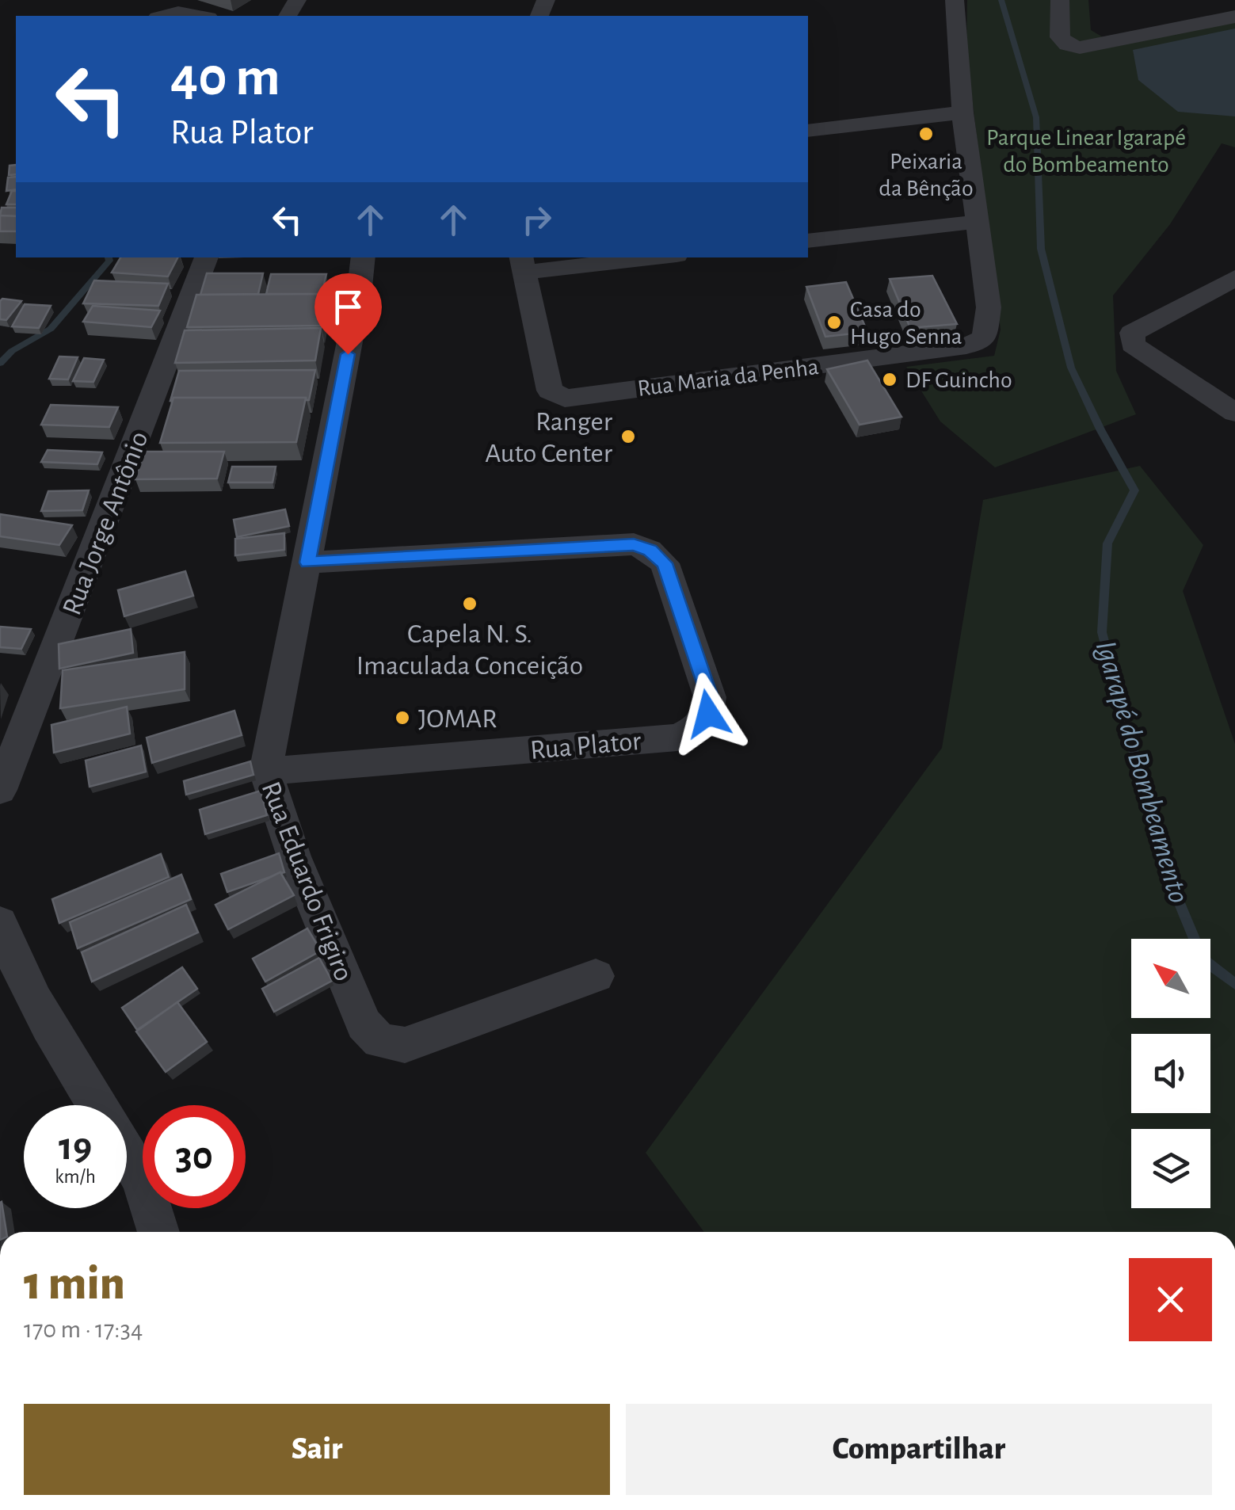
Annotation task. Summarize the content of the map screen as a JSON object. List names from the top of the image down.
{
  "streets": {
    "street": [
      "Rua Maria da Penha",
      "Rua Jorge Antônio",
      "Rua Plator",
      "Rua Eduardo Frigiro"
    ]
  },
  "crossings": [
    ["Rua Plator", "Rua Eduardo Frigiro"]
  ],
  "water": ["Igarapé do Bombeamento"],
  "parks": ["Parque Linear Igarapé do Bombeamento"],
  "places": [
    "Peixaria da Bênção",
    "Casa do Hugo Senna",
    "DF Guincho",
    "Ranger Auto Center",
    "Capela N. S. Imaculada Conceição",
    "JOMAR"
  ],
  "north": "top left",
  "page": {
    "turn": ["40 m", "Rua Plator"],
    "speed": "19 km/h",
    "limit": "30",
    "heading": ["1 min", "170 m · 17:34"],
    "buttons": ["Sair", "Compartilhar"]
  }
}
